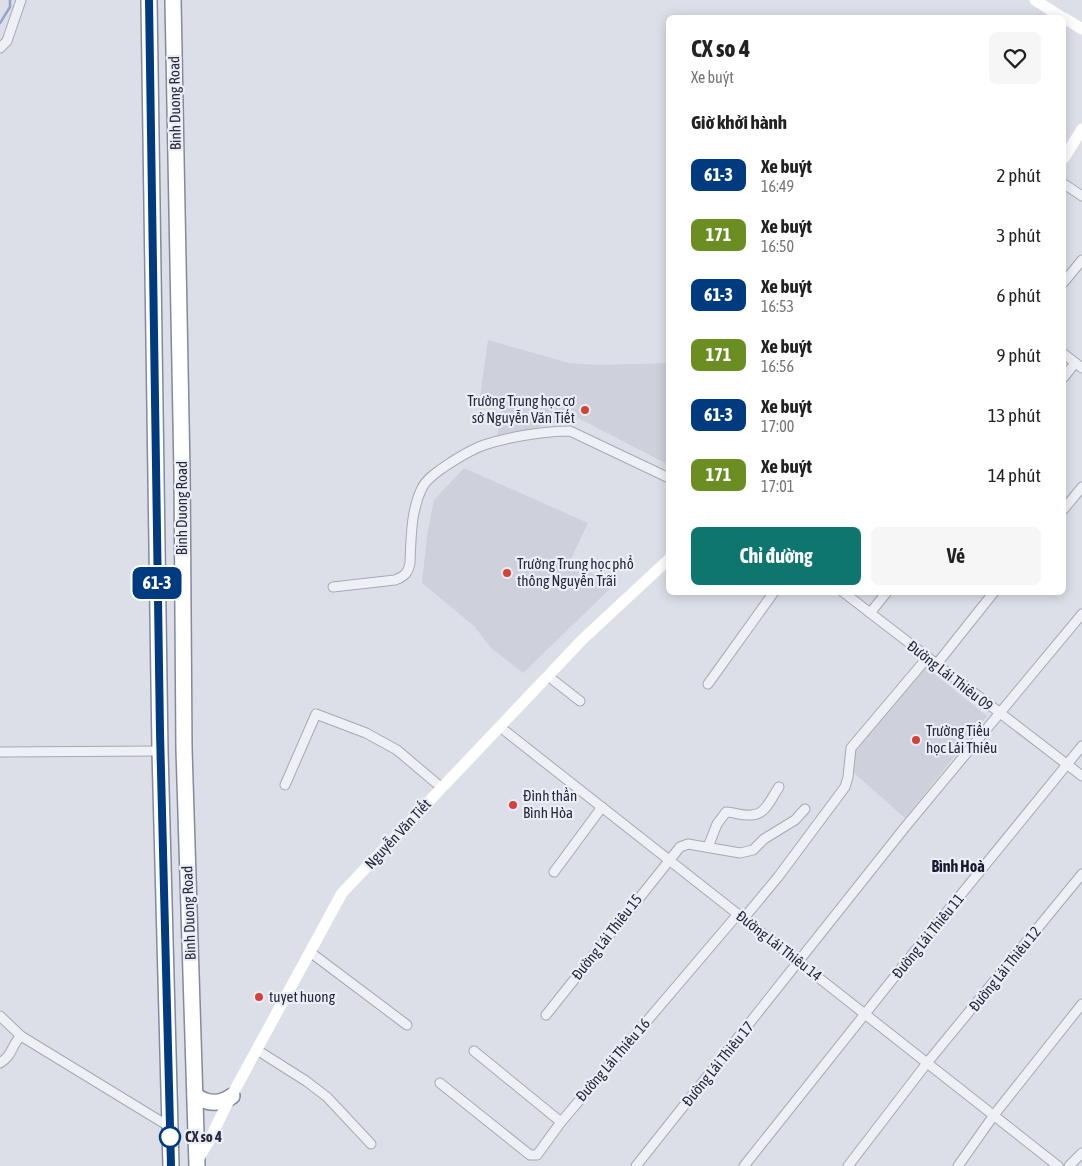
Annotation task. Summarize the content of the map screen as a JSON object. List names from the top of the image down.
{
  "streets": {
    "highway": ["Binh Duong Road"],
    "street": [
      "Đường Lái Thiêu 09",
      "Nguyễn Văn Tiết",
      "Đường Lái Thiêu 11",
      "Đường Lái Thiêu 15",
      "Đường Lái Thiêu 14",
      "Đường Lái Thiêu 12",
      "Đường Lái Thiêu 16",
      "Đường Lái Thiêu 17"
    ]
  },
  "crossings": [
    ["Binh Duong Road", "Nguyễn Văn Tiết"],
    ["Đường Lái Thiêu 09", "Đường Lái Thiêu 11"],
    ["Đường Lái Thiêu 09", "Đường Lái Thiêu 16"],
    ["Đường Lái Thiêu 09", "Đường Lái Thiêu 17"],
    ["Nguyễn Văn Tiết", "Đường Lái Thiêu 14"],
    ["Đường Lái Thiêu 11", "Đường Lái Thiêu 14"],
    ["Đường Lái Thiêu 15", "Đường Lái Thiêu 14"],
    ["Đường Lái Thiêu 14", "Đường Lái Thiêu 12"],
    ["Đường Lái Thiêu 14", "Đường Lái Thiêu 16"],
    ["Đường Lái Thiêu 14", "Đường Lái Thiêu 17"]
  ],
  "districts": ["Bình Hoà"],
  "places": [
    "Trường Trung học cơ sở Nguyễn Văn Tiết",
    "Trường Trung học phổ thông Nguyễn Trãi",
    "Trường Tiểu học Lái Thiêu",
    "Đình thần Bình Hòa",
    "tuyet huong",
    "CX so 4"
  ],
  "lines": ["bus line 61-3"],
  "page": {
    "on_map": "61-3",
    "heading": [
      ["CX so 4", "Xe buýt"],
      "Giờ khởi hành"
    ],
    "list": [
      {
        "mark": "61-3",
        "name": "Xe buýt",
        "note": "16:49",
        "value": "2 phút"
      },
      {
        "mark": "171",
        "name": "Xe buýt",
        "note": "16:50",
        "value": "3 phút"
      },
      {
        "mark": "61-3",
        "name": "Xe buýt",
        "note": "16:53",
        "value": "6 phút"
      },
      {
        "mark": "171",
        "name": "Xe buýt",
        "note": "16:56",
        "value": "9 phút"
      },
      {
        "mark": "61-3",
        "name": "Xe buýt",
        "note": "17:00",
        "value": "13 phút"
      },
      {
        "mark": "171",
        "name": "Xe buýt",
        "note": "17:01",
        "value": "14 phút"
      }
    ],
    "buttons": ["Chỉ đường", "Vé"]
  }
}
